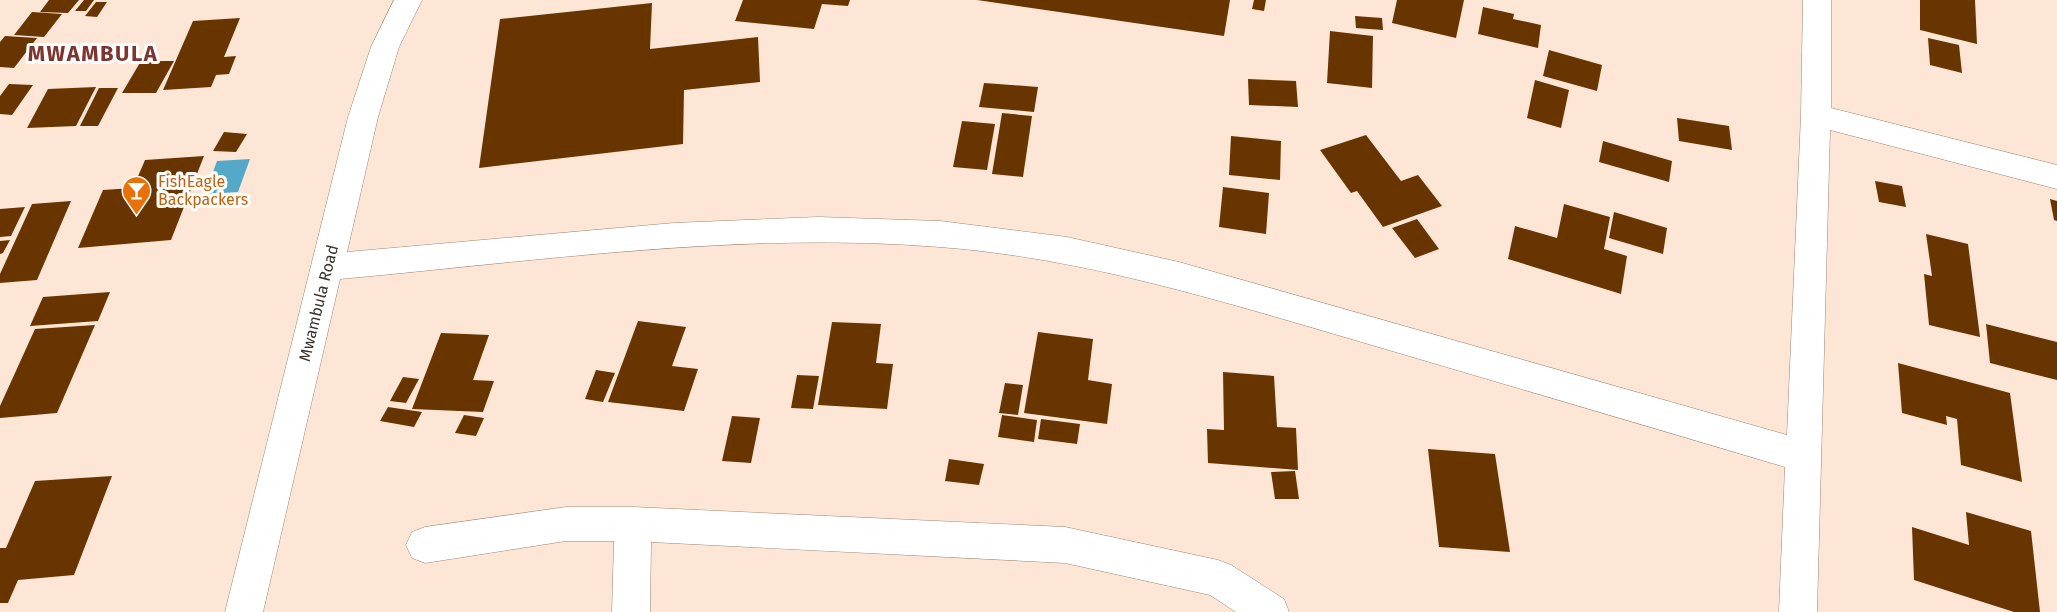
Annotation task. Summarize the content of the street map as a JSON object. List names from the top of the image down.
{
  "streets": {
    "street": ["Mwambula Road"]
  },
  "districts": ["MWAMBULA"],
  "places": {
    "bar": ["FishEagle Backpackers"]
  }
}
